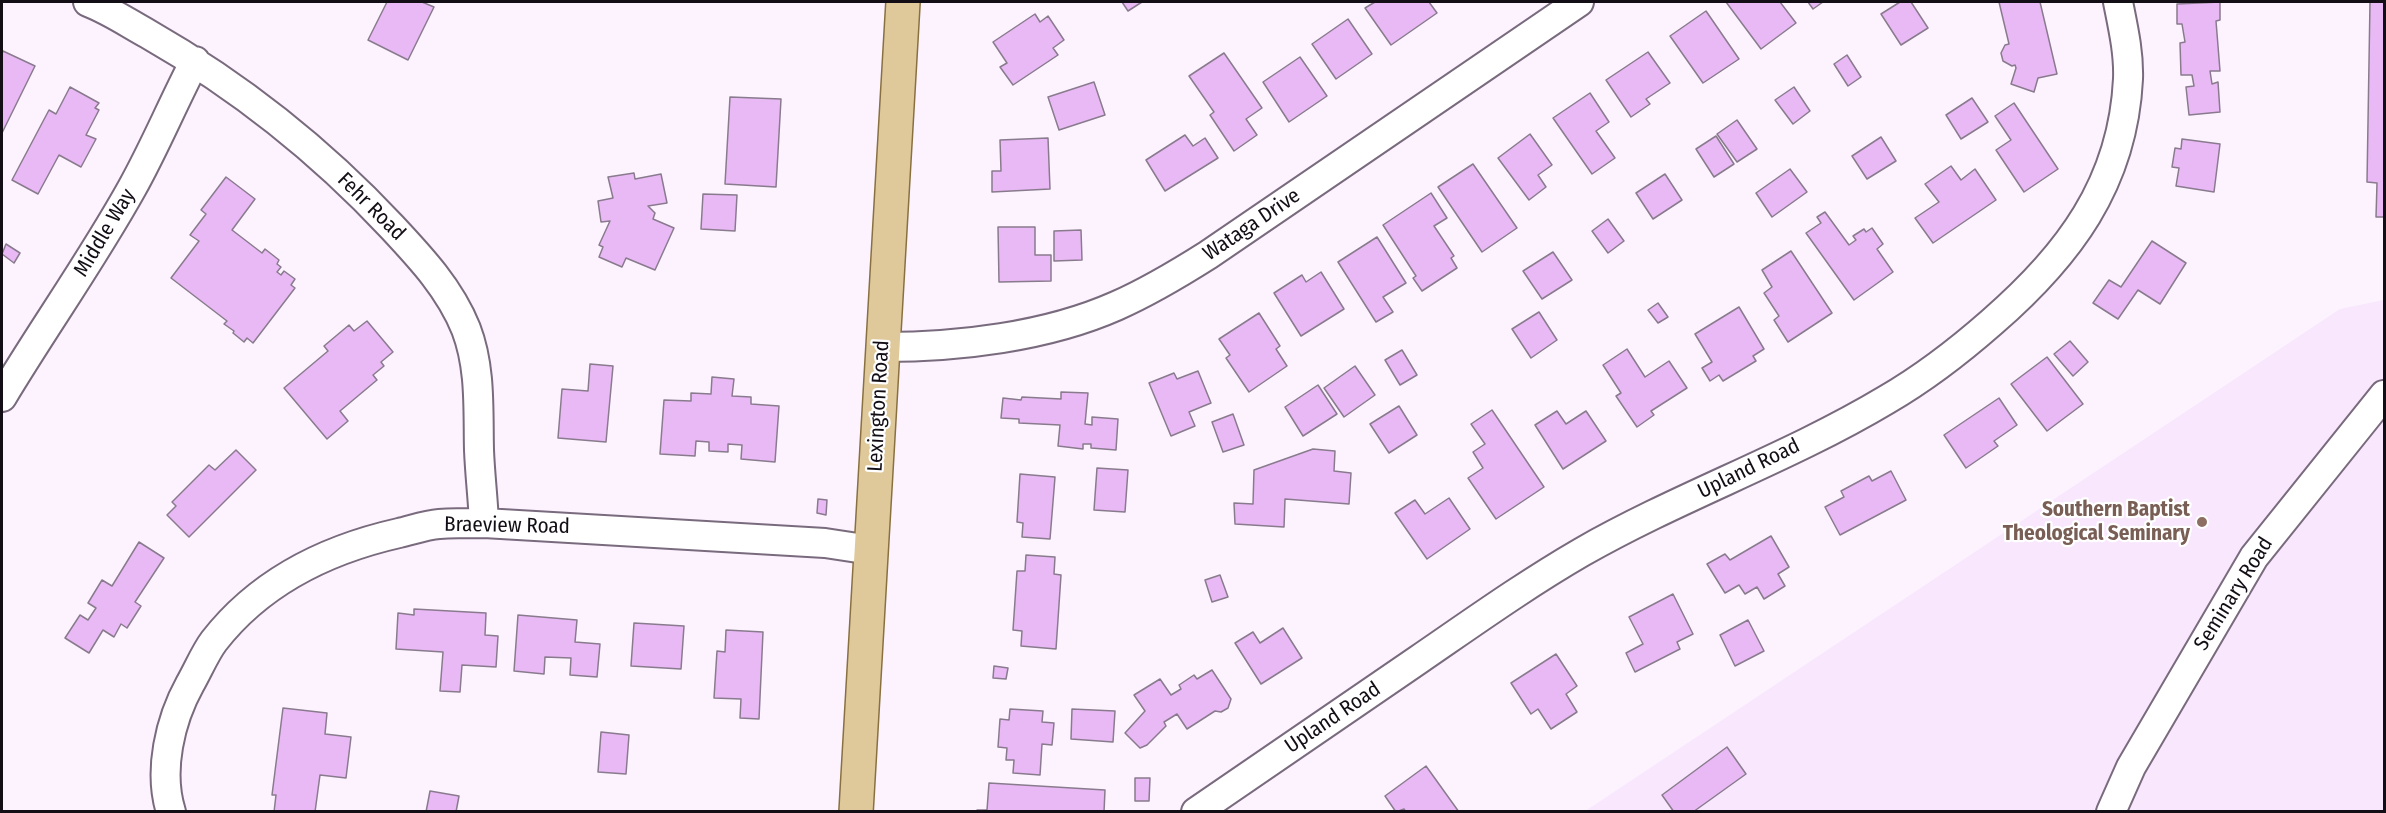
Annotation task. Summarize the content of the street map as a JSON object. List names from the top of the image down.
{
  "streets": {
    "main road": ["Lexington Road"],
    "street": [
      "Fehr Road",
      "Wataga Drive",
      "Middle Way",
      "Upland Road",
      "Braeview Road",
      "Seminary Road"
    ]
  },
  "crossings": [
    ["Fehr Road", "Middle Way"],
    ["Fehr Road", "Braeview Road"],
    ["Wataga Drive", "Lexington Road"],
    ["Lexington Road", "Braeview Road"]
  ],
  "places": ["Southern Baptist Theological Seminary"]
}
